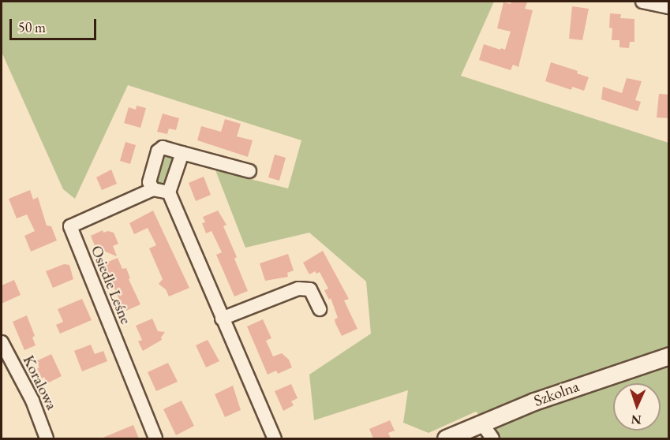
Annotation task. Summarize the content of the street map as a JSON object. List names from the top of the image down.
{
  "streets": {
    "street": ["Osiedle Leśne", "Koralowa", "Szkolna"]
  },
  "scale_bar": "50 m",
  "north": "bottom"
}
